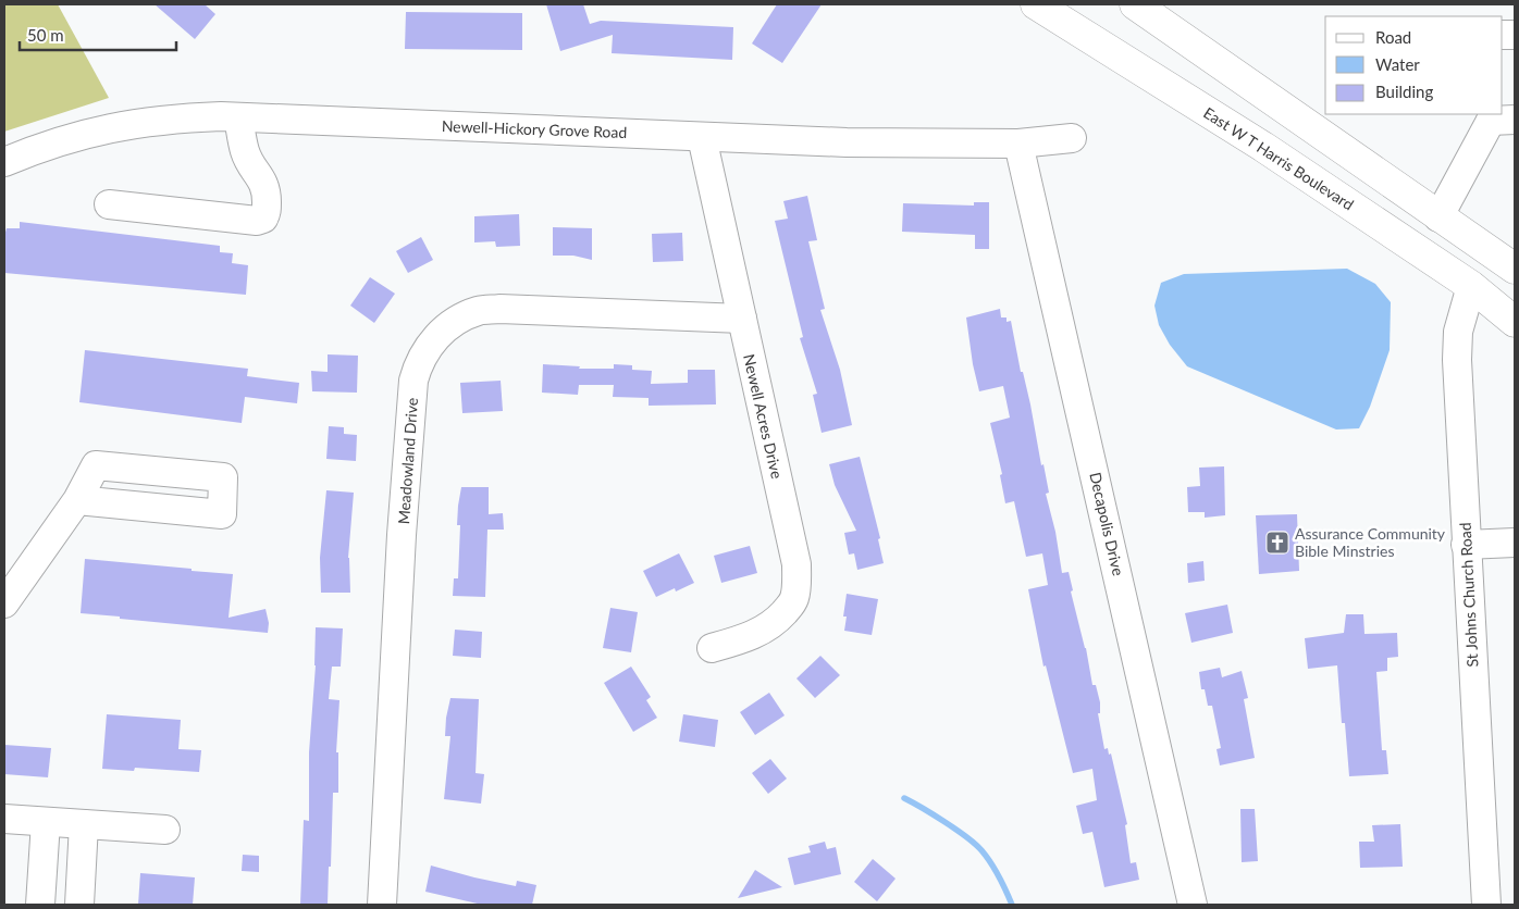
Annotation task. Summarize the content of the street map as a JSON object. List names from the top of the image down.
{
  "streets": {
    "main road": ["East W T Harris Boulevard"],
    "street": [
      "Newell-Hickory Grove Road",
      "Newell Acres Drive",
      "Meadowland Drive",
      "Decapolis Drive",
      "St Johns Church Road"
    ]
  },
  "crossings": [
    ["Newell-Hickory Grove Road", "Newell Acres Drive"],
    ["Newell-Hickory Grove Road", "Decapolis Drive"],
    ["East W T Harris Boulevard", "St Johns Church Road"],
    ["Newell Acres Drive", "Meadowland Drive"]
  ],
  "places": {
    "church": ["Assurance Community Bible Minstries"]
  },
  "legend": ["Road", "Water", "Building"],
  "scale_bar": "50 m"
}
